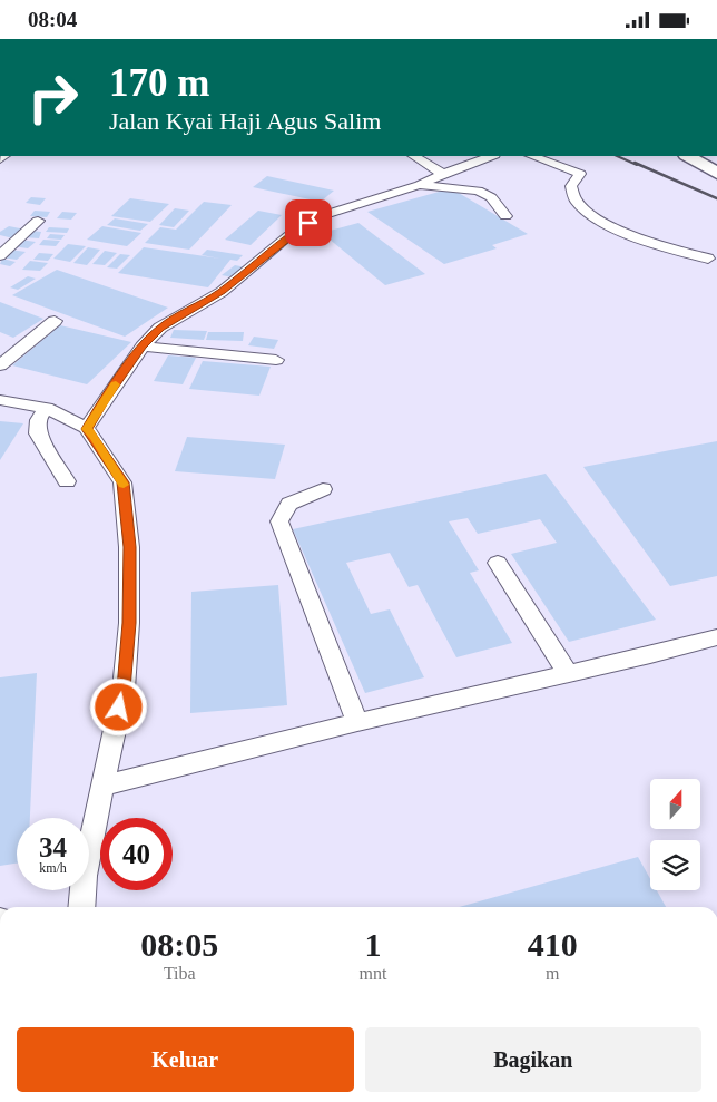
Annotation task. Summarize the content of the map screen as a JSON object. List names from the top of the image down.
{
  "north": "top",
  "page": {
    "status": "08:04",
    "turn": ["170 m", "Jalan Kyai Haji Agus Salim"],
    "speed": "34 km/h",
    "limit": "40",
    "eta": [
      "08:05",
      "Tiba",
      "1",
      "mnt",
      "410",
      "m"
    ],
    "buttons": ["Keluar", "Bagikan"]
  }
}
